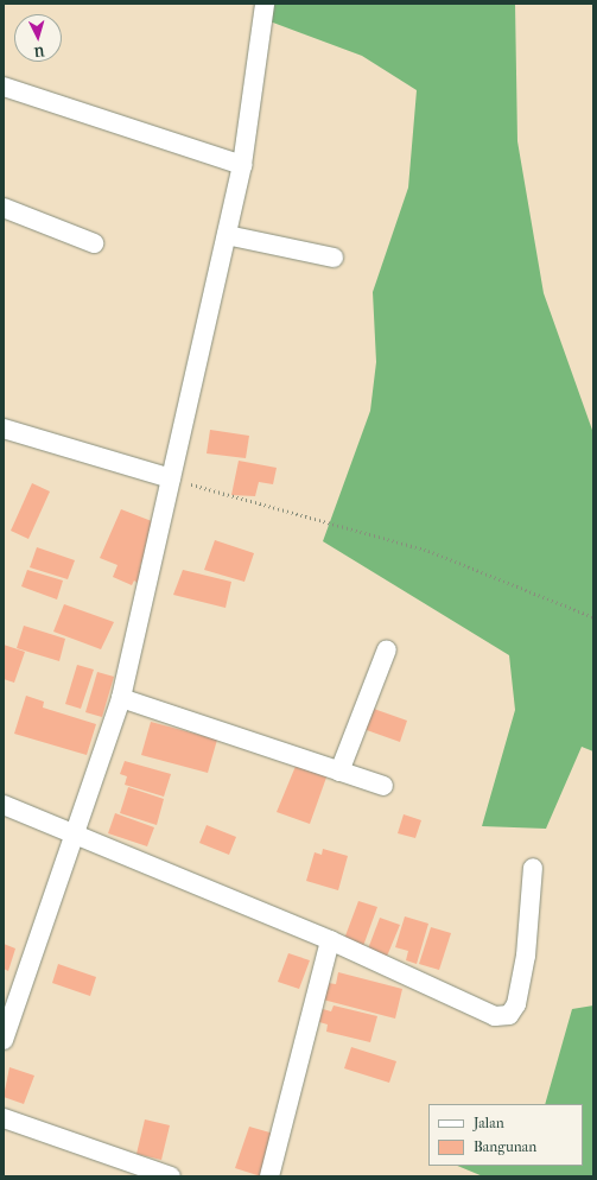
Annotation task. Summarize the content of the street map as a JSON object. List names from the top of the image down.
{
  "legend": ["Jalan", "Bangunan"],
  "north": "bottom"
}
